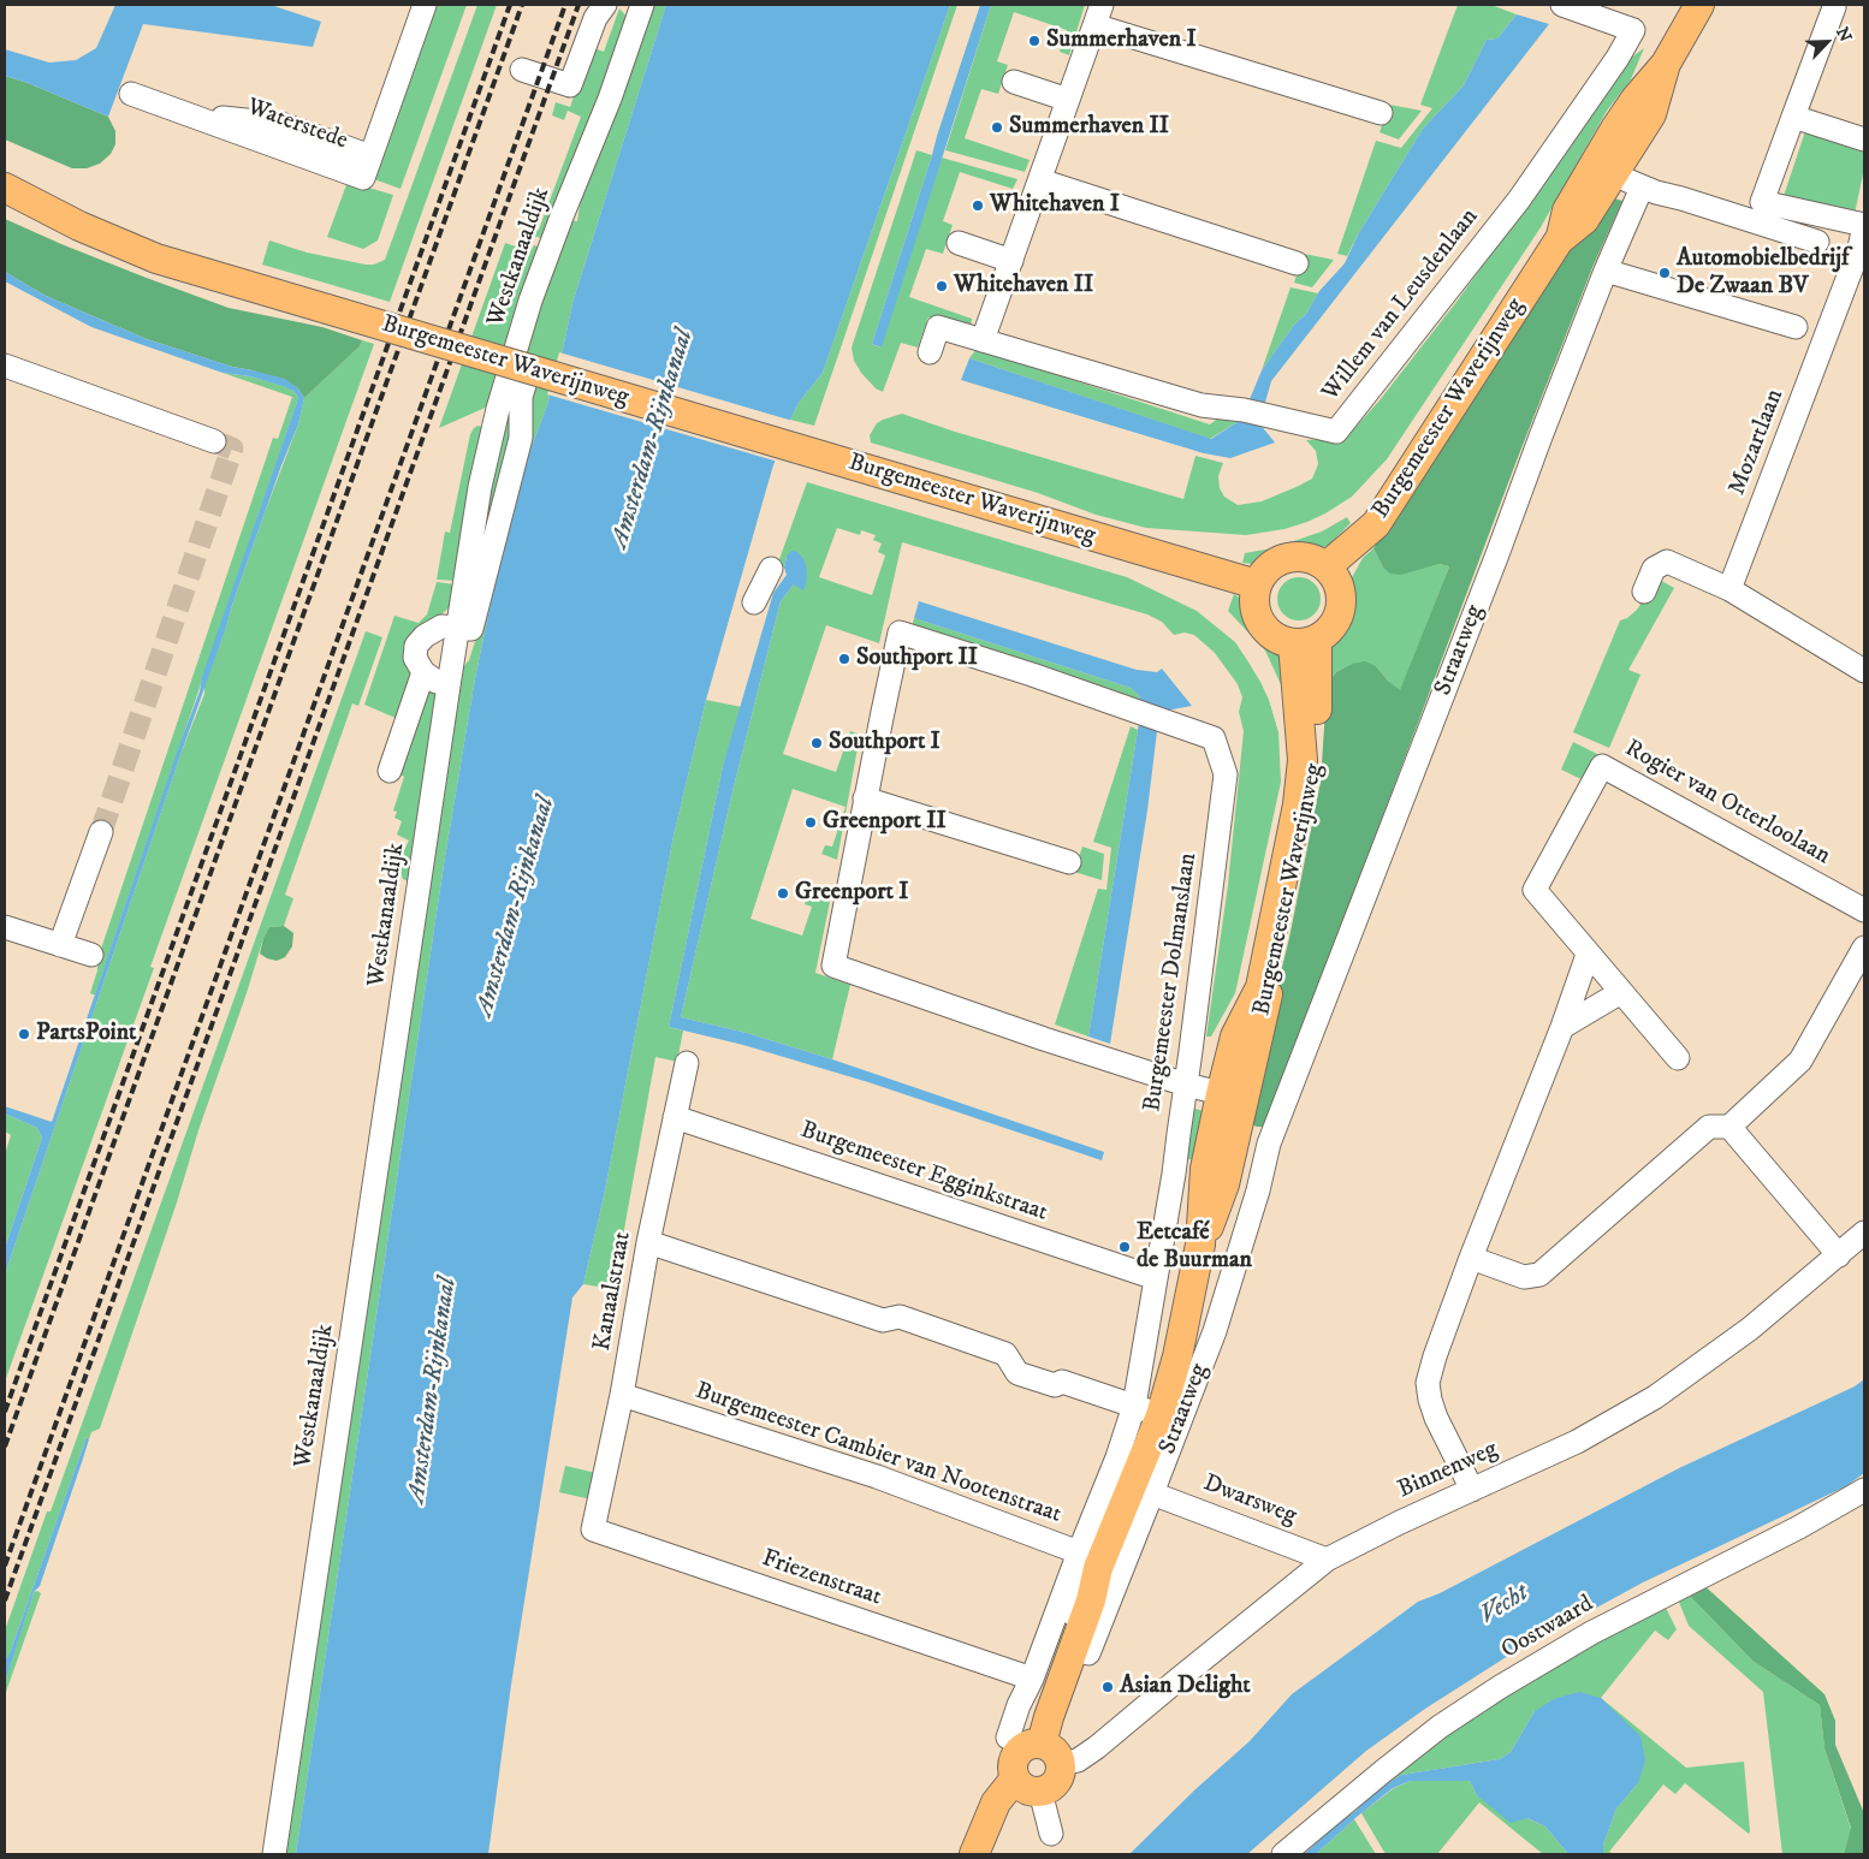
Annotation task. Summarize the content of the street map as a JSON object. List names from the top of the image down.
{
  "streets": {
    "main road": ["Burgemeester Waverijnweg", "Straatweg"],
    "street": [
      "Waterstede",
      "Westkanaaldijk",
      "Willem van Leusdenlaan",
      "Mozartlaan",
      "Rogier van Otterloolaan",
      "Burgemeester Dolmanslaan",
      "Burgemeester Egginkstraat",
      "Kanaalstraat",
      "Burgemeester Cambier van Nootenstraat",
      "Binnenweg",
      "Dwarsweg",
      "Friezenstraat",
      "Oostwaard"
    ]
  },
  "crossings": [
    ["Burgemeester Waverijnweg", "Straatweg"],
    ["Straatweg", "Burgemeester Dolmanslaan"],
    ["Straatweg", "Kanaalstraat"],
    ["Straatweg", "Burgemeester Cambier van Nootenstraat"],
    ["Straatweg", "Binnenweg"],
    ["Straatweg", "Dwarsweg"],
    ["Burgemeester Dolmanslaan", "Burgemeester Egginkstraat"],
    ["Burgemeester Dolmanslaan", "Burgemeester Cambier van Nootenstraat"],
    ["Burgemeester Egginkstraat", "Kanaalstraat"],
    ["Kanaalstraat", "Burgemeester Cambier van Nootenstraat"],
    ["Kanaalstraat", "Friezenstraat"],
    ["Binnenweg", "Dwarsweg"]
  ],
  "water": ["Amsterdam-Rijnkanaal", "Vecht"],
  "places": [
    "Summerhaven I",
    "Summerhaven II",
    "Whitehaven I",
    "Automobielbedrijf De Zwaan BV",
    "Whitehaven II",
    "Southport II",
    "Southport I",
    "Greenport II",
    "Greenport I",
    "PartsPoint",
    "Eetcafé de Buurman",
    "Asian Delight"
  ],
  "north": "top right"
}
